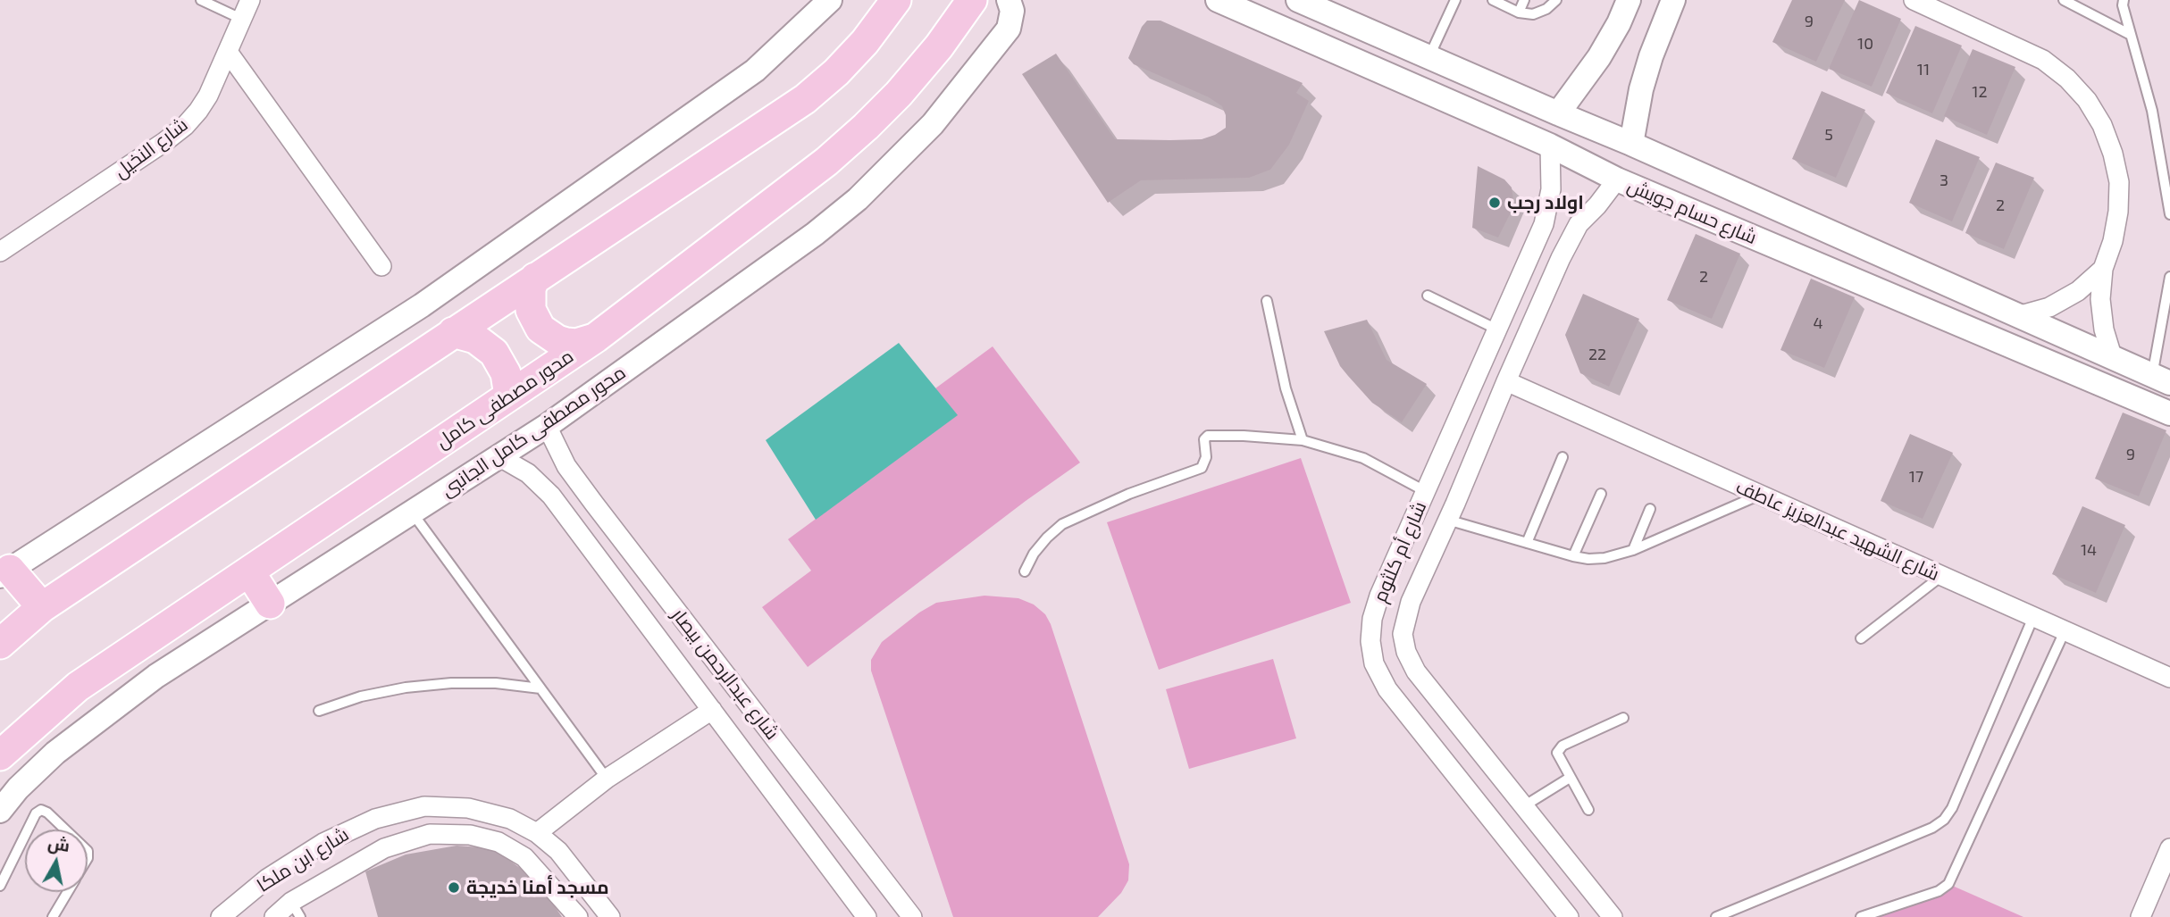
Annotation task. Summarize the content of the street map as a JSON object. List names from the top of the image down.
{
  "streets": {
    "main road": ["محور مصطفى كامل"],
    "street": [
      "شارع النخيل",
      "شارع حسام جويش",
      "محور مصطفى كامل الجانبى",
      "شارع الشهيد عبدالعزيز عاطف",
      "شارع أم كلثوم",
      "شارع عبدالرحمن بيصار",
      "شارع ابن ملكا"
    ]
  },
  "crossings": [
    ["شارع حسام جويش", "شارع أم كلثوم"],
    ["محور مصطفى كامل الجانبى", "شارع عبدالرحمن بيصار"],
    ["شارع الشهيد عبدالعزيز عاطف", "شارع أم كلثوم"]
  ],
  "places": ["اولاد رجب", "مسجد أمنا خديجة"],
  "house_numbers": [
    "9",
    "10",
    "11",
    "12",
    "5",
    "3",
    "2",
    "2",
    "4",
    "22",
    "9",
    "17",
    "14"
  ],
  "north": "top"
}
